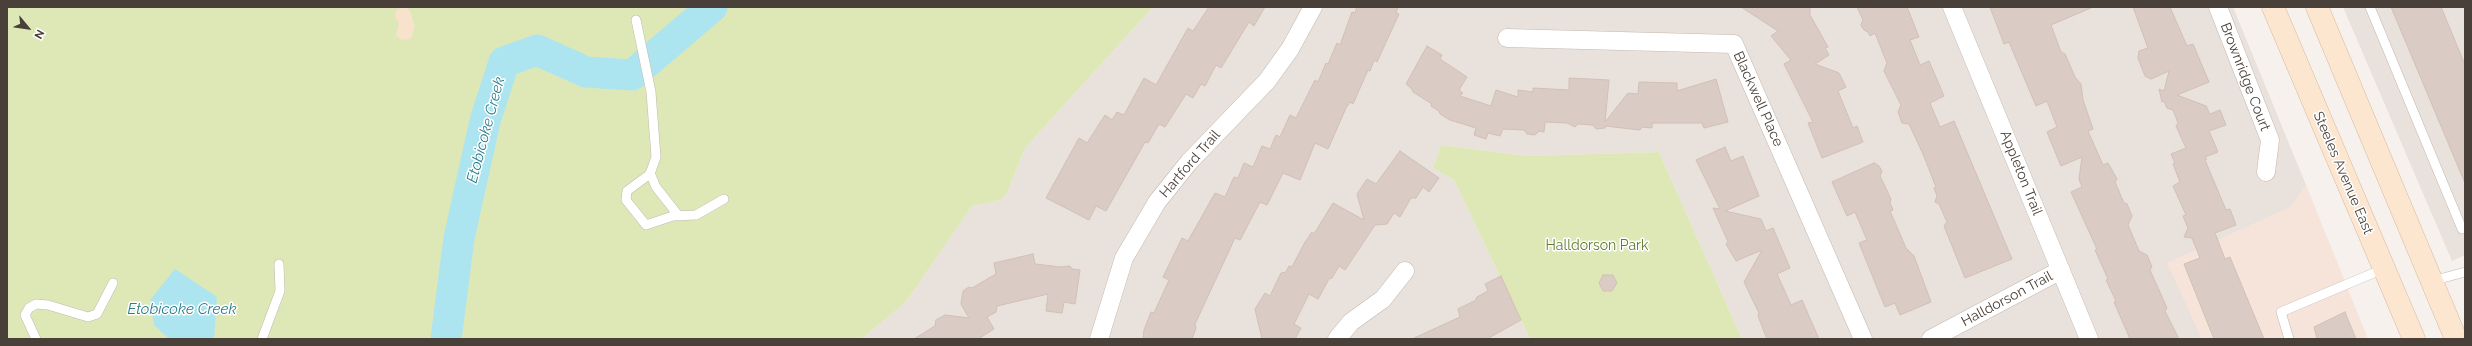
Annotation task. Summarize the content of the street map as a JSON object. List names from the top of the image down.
{
  "streets": {
    "main road": ["Steeles Avenue East"],
    "street": [
      "Brownridge Court",
      "Blackwell Place",
      "Hartford Trail",
      "Appleton Trail",
      "Halldorson Trail"
    ]
  },
  "crossings": [
    ["Appleton Trail", "Halldorson Trail"]
  ],
  "water": ["Etobicoke Creek"],
  "parks": ["Halldorson Park"],
  "north": "bottom right"
}
